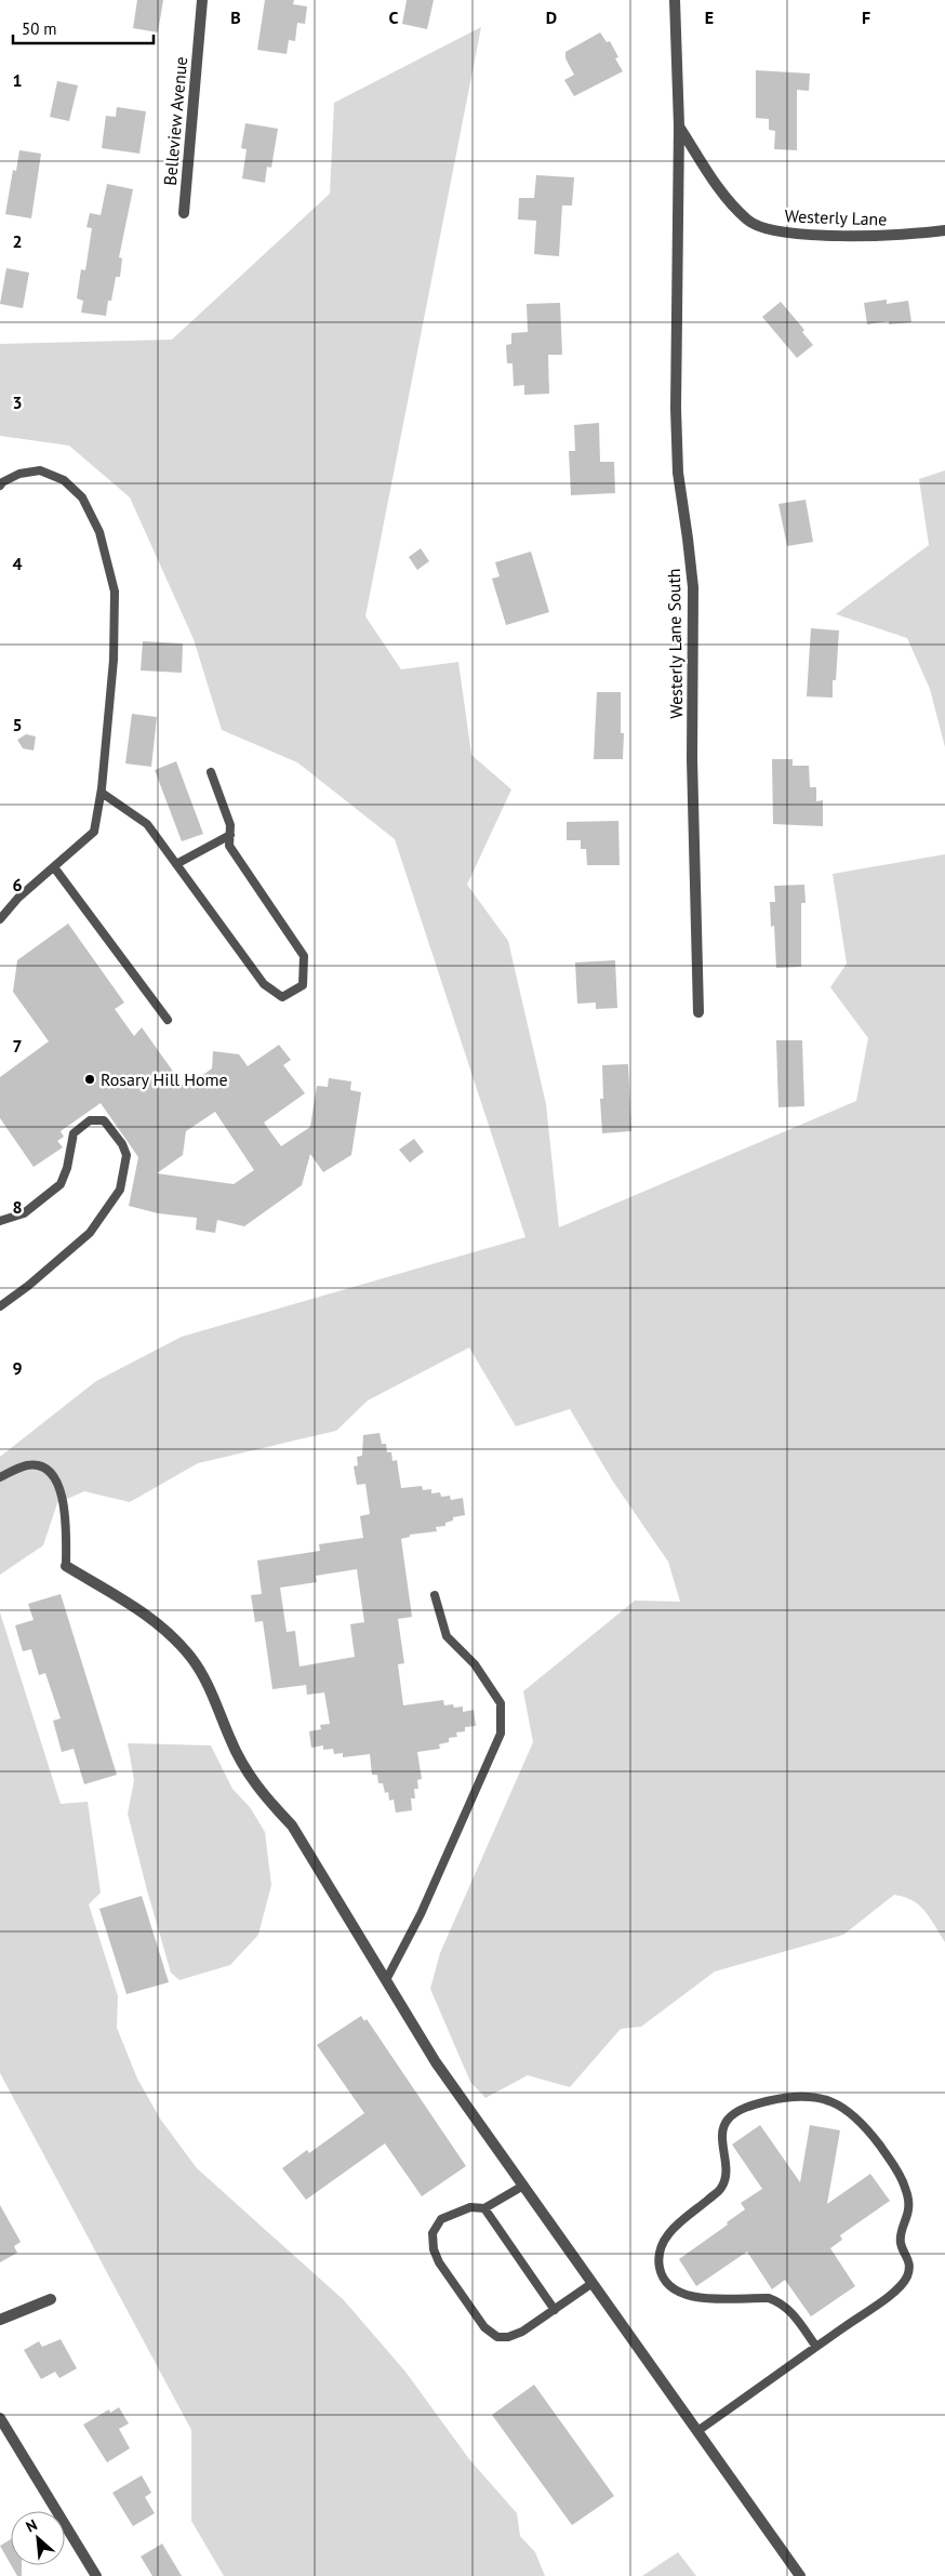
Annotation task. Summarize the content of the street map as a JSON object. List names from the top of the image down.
{
  "streets": {
    "street": ["Belleview Avenue", "Westerly Lane", "Westerly Lane South"]
  },
  "crossings": [
    ["Westerly Lane", "Westerly Lane South"]
  ],
  "places": ["Rosary Hill Home"],
  "scale_bar": "50 m",
  "north": "top left",
  "grid": {
    "columns": [
      "B",
      "C",
      "D",
      "E",
      "F"
    ],
    "rows": [
      "1",
      "2",
      "3",
      "4",
      "5",
      "6",
      "7",
      "8",
      "9"
    ]
  }
}
